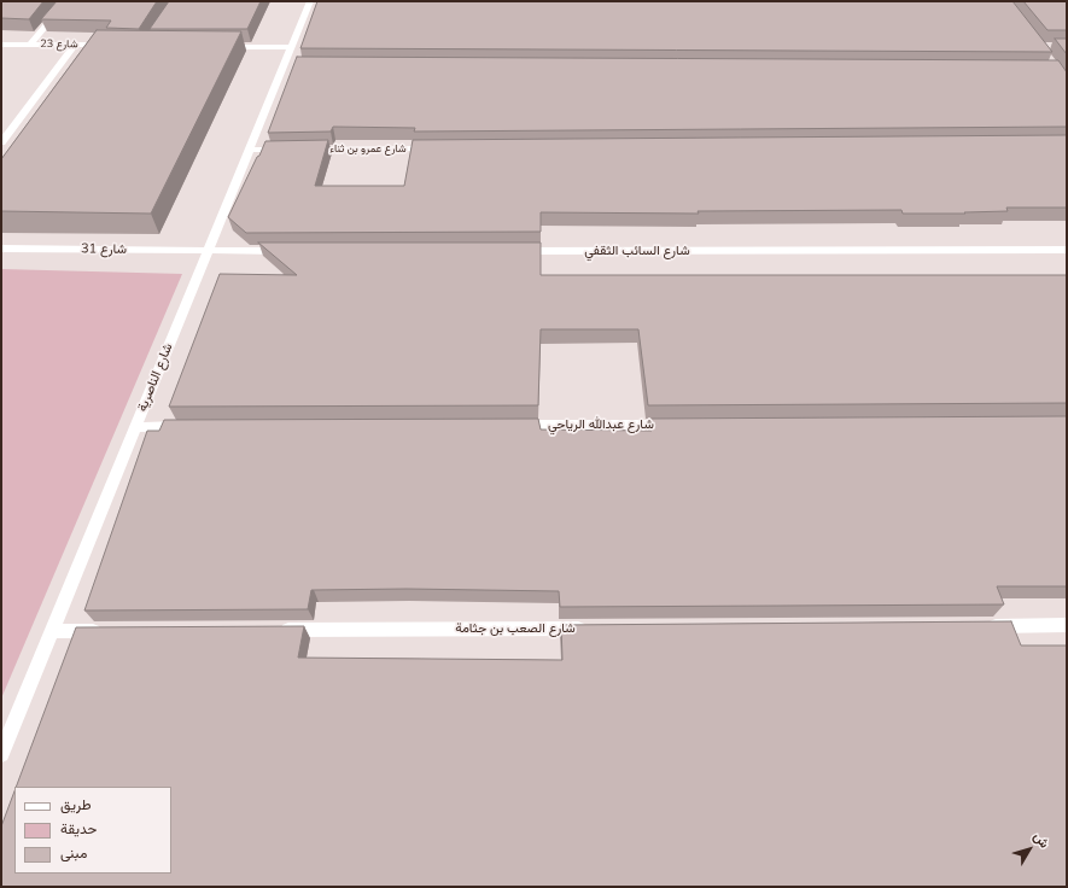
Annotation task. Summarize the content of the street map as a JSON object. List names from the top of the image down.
{
  "streets": {
    "street": [
      "شارع 23",
      "شارع عمرو بن ثناء",
      "شارع 31",
      "شارع السائب الثقفي",
      "شارع الناصرية",
      "شارع عبدالله الرياحي",
      "شارع الصعب بن جثامة"
    ]
  },
  "crossings": [
    ["شارع 31", "شارع الناصرية"]
  ],
  "legend": ["طريق", "حديقة", "مبنى"],
  "north": "top right"
}
